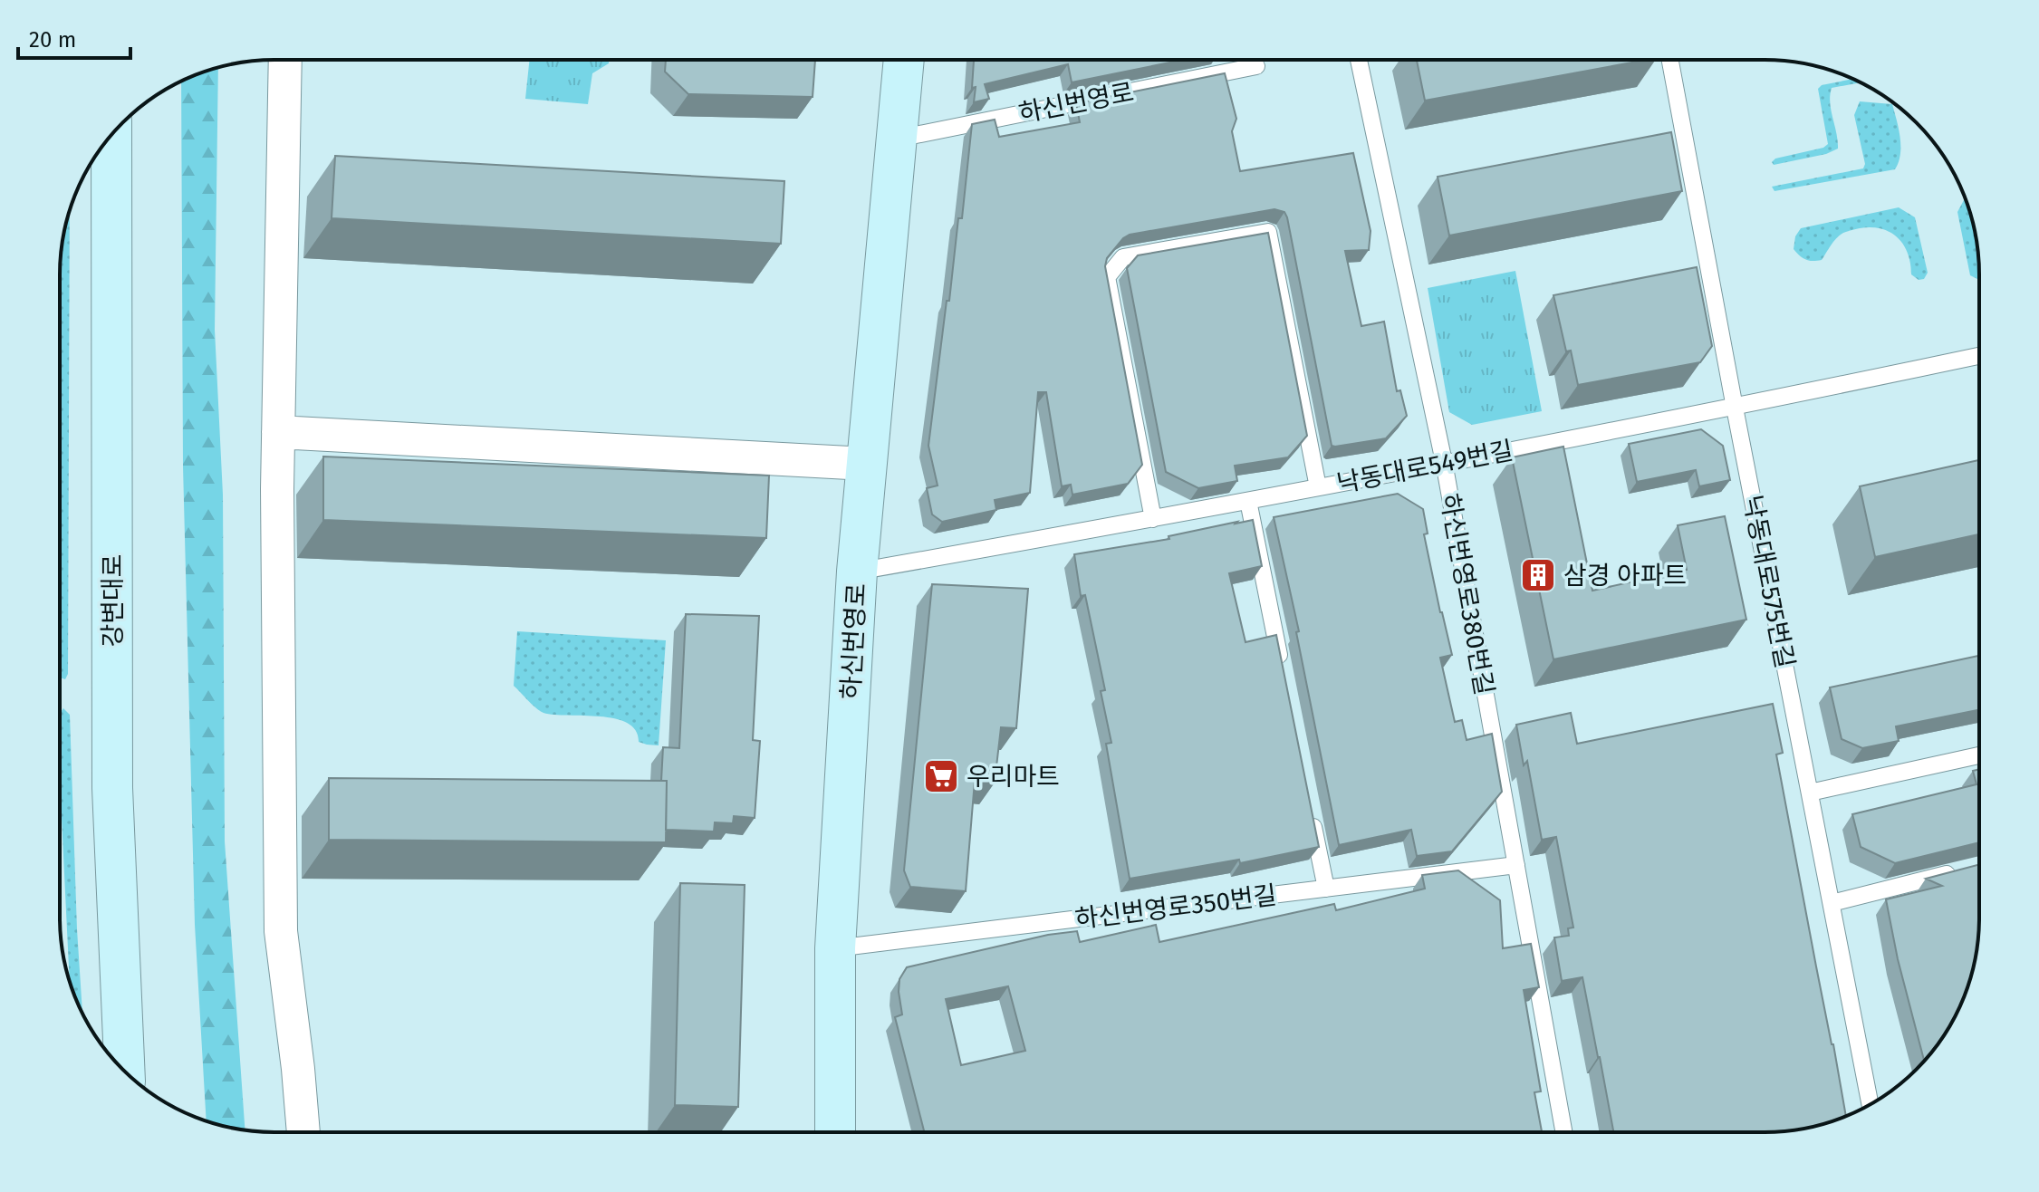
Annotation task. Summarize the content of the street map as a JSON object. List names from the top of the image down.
{
  "streets": {
    "street": ["하신번영로", "강변대로"],
    "lane": [
      "낙동대로549번길",
      "낙동대로575번길",
      "하신번영로380번길",
      "하신번영로350번길"
    ]
  },
  "crossings": [
    ["하신번영로", "낙동대로549번길"],
    ["하신번영로", "하신번영로350번길"],
    ["낙동대로549번길", "낙동대로575번길"],
    ["낙동대로549번길", "하신번영로380번길"],
    ["하신번영로380번길", "하신번영로350번길"]
  ],
  "places": {
    "building": ["삼경 아파트"],
    "supermarket": ["우리마트"]
  },
  "scale_bar": "20 m"
}
